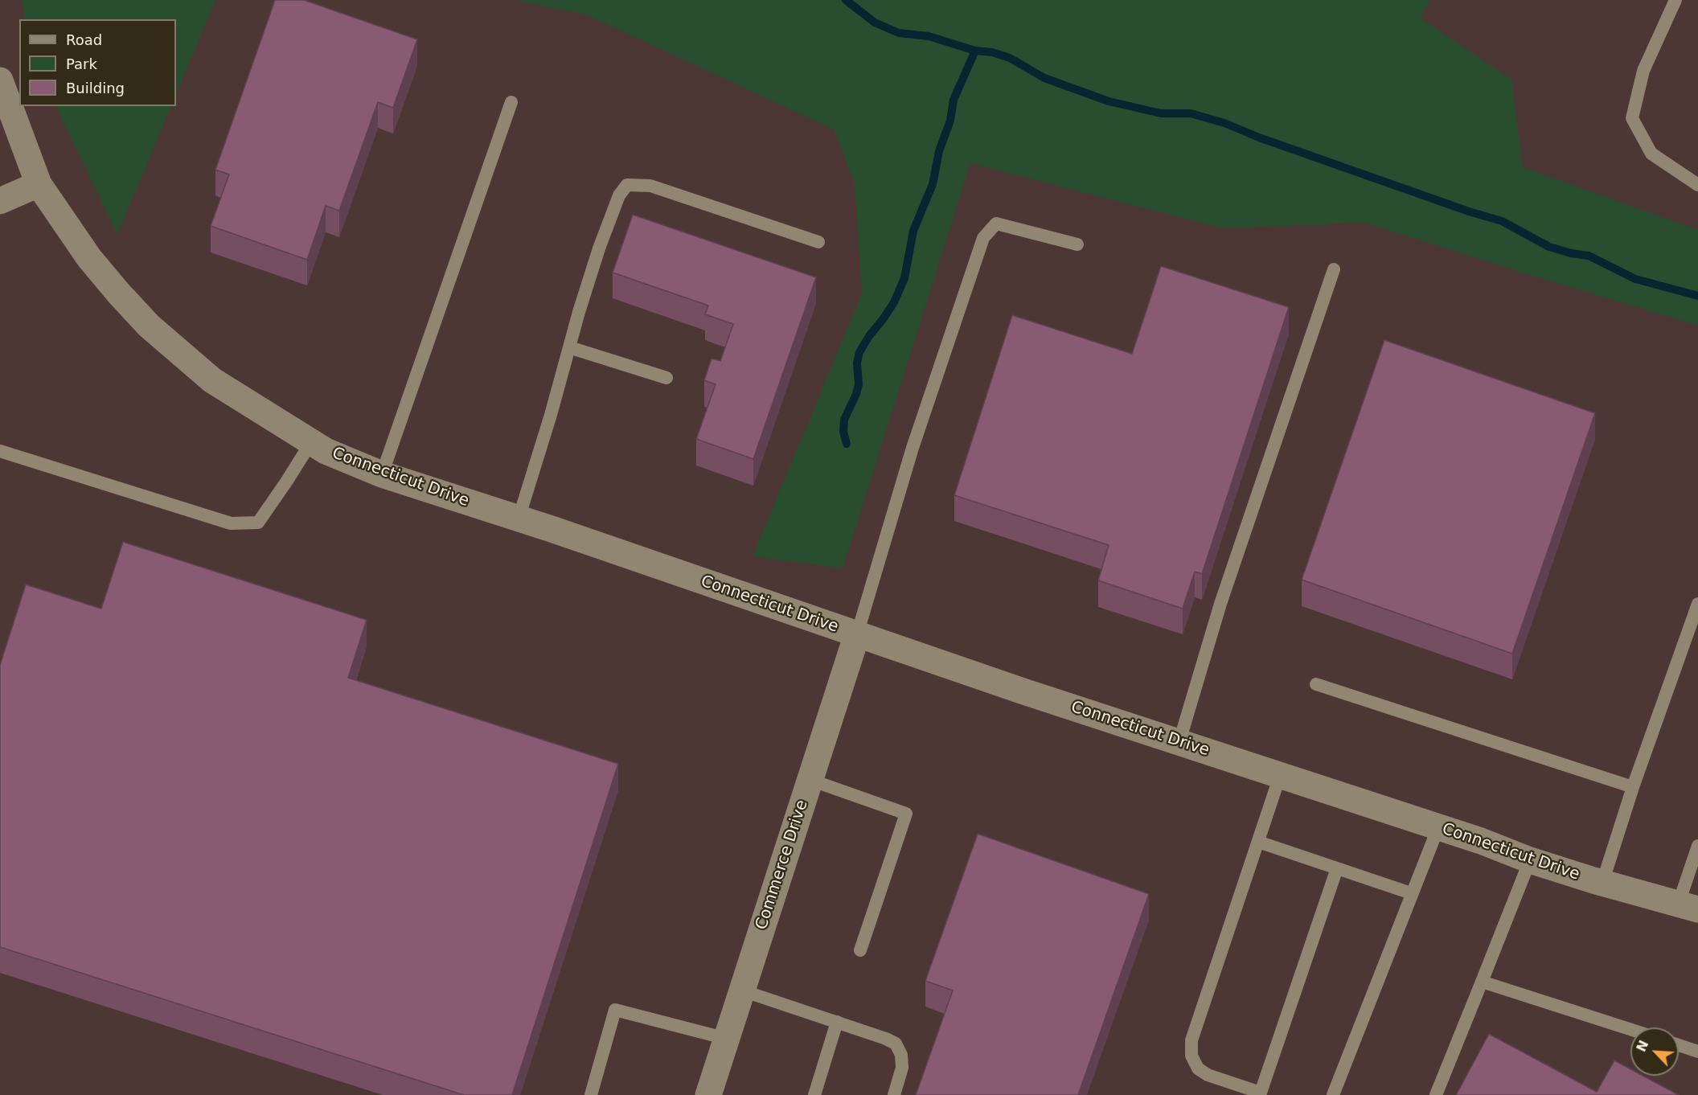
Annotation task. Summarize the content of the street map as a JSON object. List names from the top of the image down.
{
  "streets": {
    "street": ["Connecticut Drive", "Commerce Drive"]
  },
  "crossings": [
    ["Connecticut Drive", "Commerce Drive"]
  ],
  "legend": ["Road", "Park", "Building"],
  "north": "top left"
}
